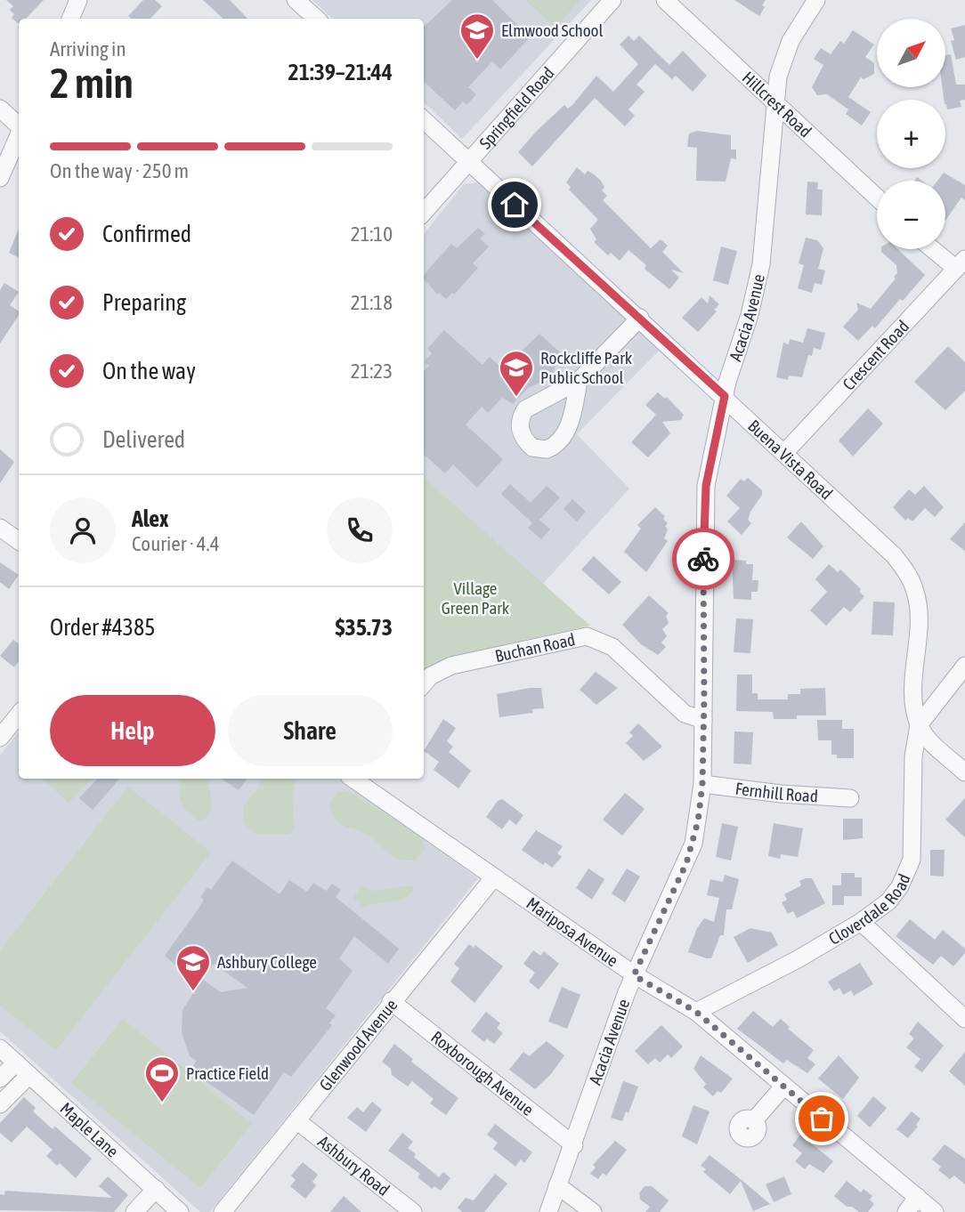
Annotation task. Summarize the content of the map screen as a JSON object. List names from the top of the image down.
{
  "streets": {
    "street": [
      "Hillcrest Road",
      "Springfield Road",
      "Acacia Avenue",
      "Crescent Road",
      "Buena Vista Road",
      "Buchan Road",
      "Fernhill Road",
      "Cloverdale Road",
      "Mariposa Avenue",
      "Glenwood Avenue",
      "Roxborough Avenue",
      "Maple Lane",
      "Ashbury Road"
    ]
  },
  "crossings": [
    ["Hillcrest Road", "Acacia Avenue"],
    ["Springfield Road", "Buena Vista Road"],
    ["Acacia Avenue", "Buena Vista Road"],
    ["Acacia Avenue", "Buchan Road"],
    ["Acacia Avenue", "Fernhill Road"],
    ["Acacia Avenue", "Mariposa Avenue"],
    ["Acacia Avenue", "Roxborough Avenue"],
    ["Crescent Road", "Buena Vista Road"],
    ["Buena Vista Road", "Cloverdale Road"],
    ["Cloverdale Road", "Mariposa Avenue"],
    ["Mariposa Avenue", "Glenwood Avenue"],
    ["Glenwood Avenue", "Roxborough Avenue"],
    ["Glenwood Avenue", "Ashbury Road"]
  ],
  "parks": ["Village Green Park"],
  "places": {
    "school or university": ["Elmwood School", "Rockcliffe Park Public School", "Ashbury College"],
    "sports": ["Practice Field"]
  },
  "north": "top right",
  "page": {
    "map_buttons": ["+", "−"],
    "heading": ["2 min", "Arriving in", "21:39–21:44"],
    "panel": [
      "Alex",
      "Courier · 4.4",
      "Order #4385",
      "$35.73"
    ],
    "bar": "On the way · 250 m",
    "list": [
      ["Confirmed", "21:10"],
      ["Preparing", "21:18"],
      ["On the way", "21:23"],
      "Delivered"
    ],
    "buttons": ["Help", "Share"]
  }
}
